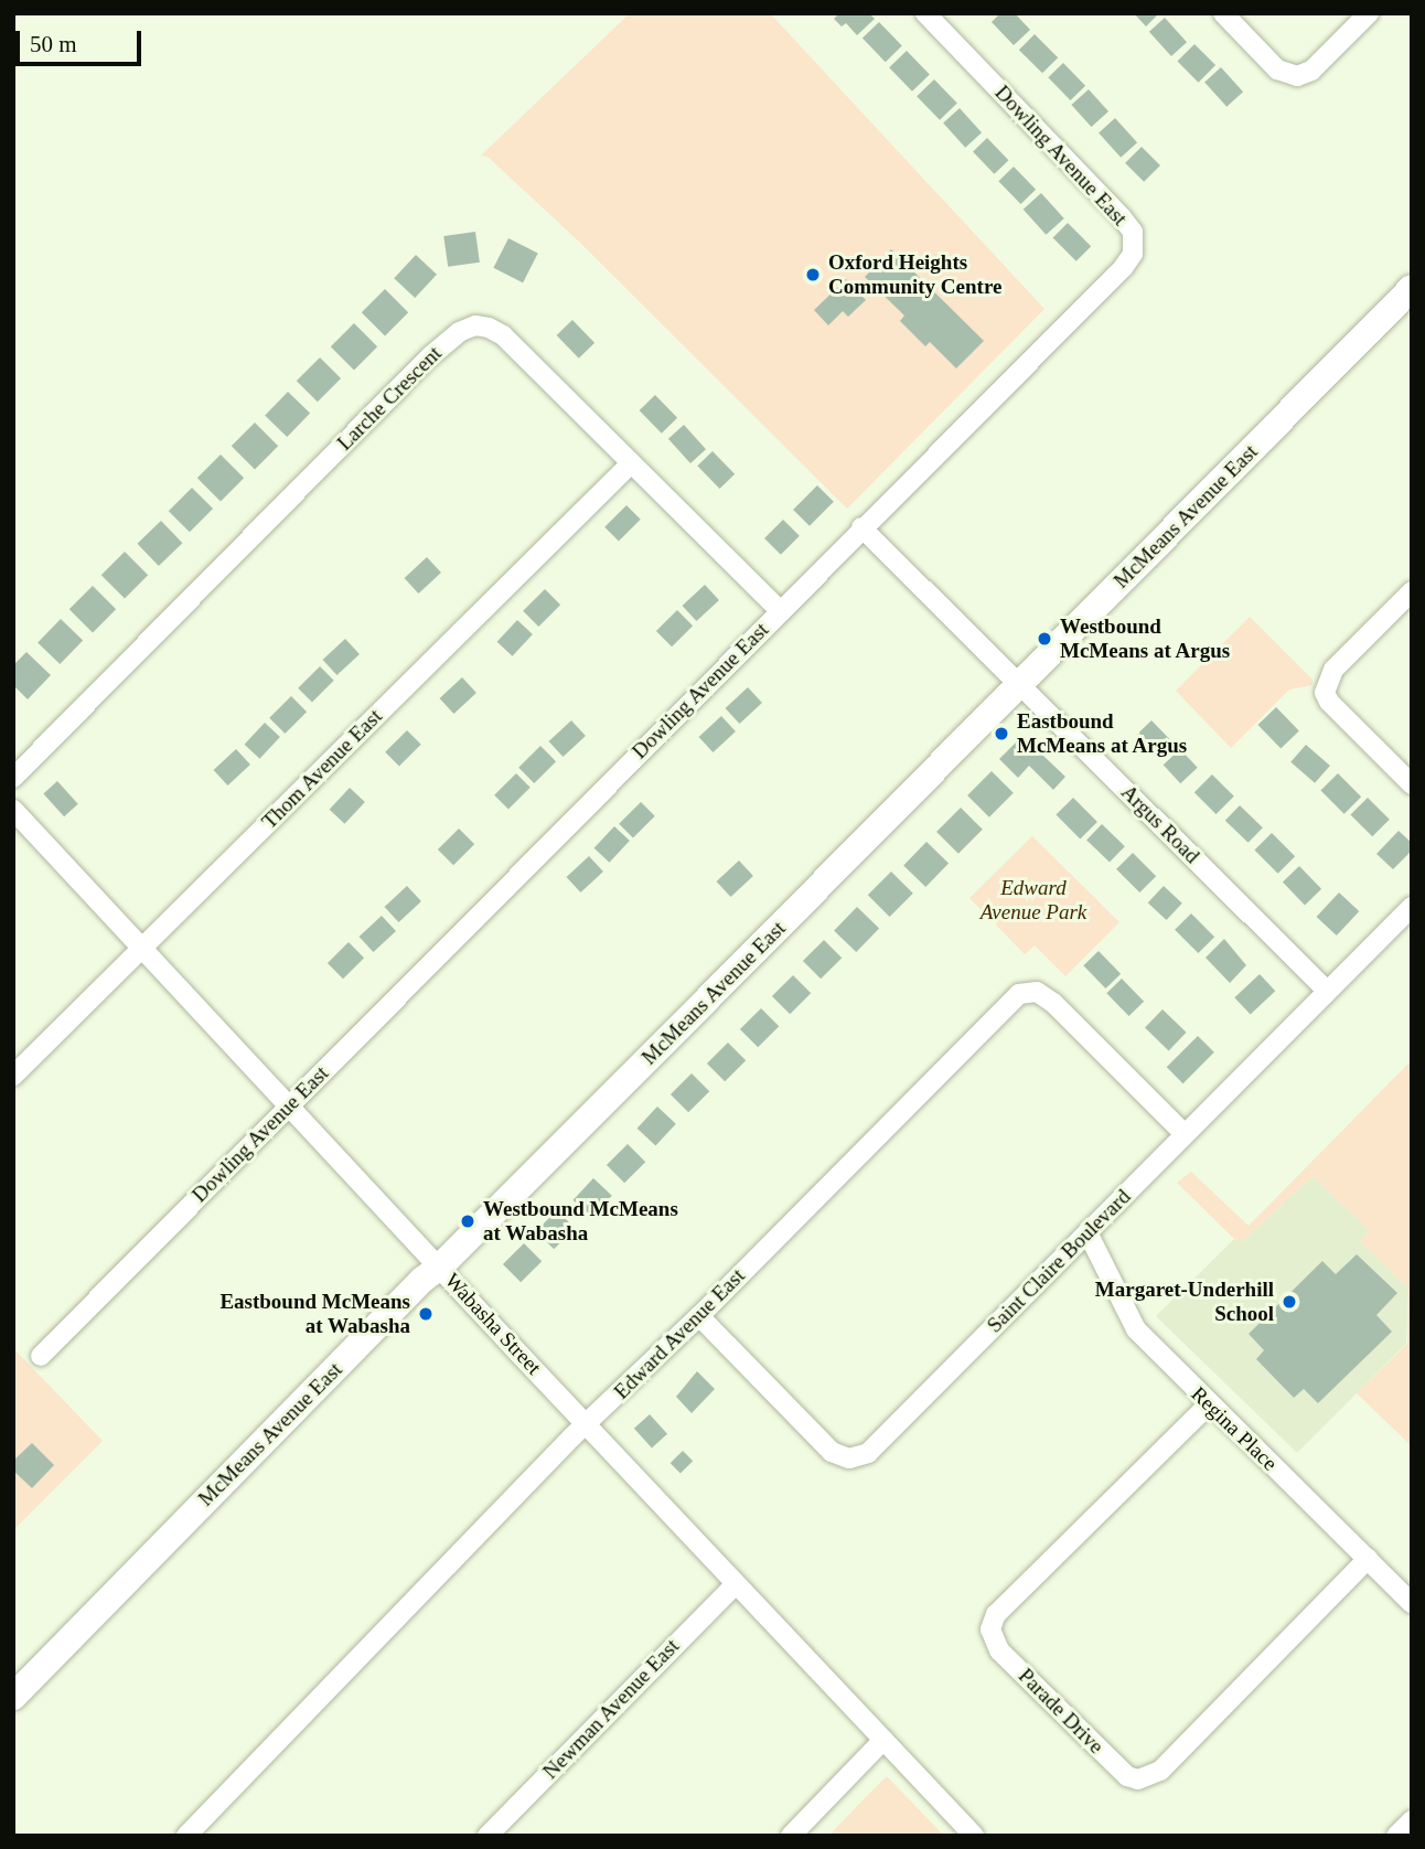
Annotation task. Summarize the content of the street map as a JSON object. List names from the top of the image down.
{
  "streets": {
    "street": [
      "Dowling Avenue East",
      "Larche Crescent",
      "McMeans Avenue East",
      "Thom Avenue East",
      "Argus Road",
      "Saint Claire Boulevard",
      "Wabasha Street",
      "Edward Avenue East",
      "Regina Place",
      "Newman Avenue East",
      "Parade Drive"
    ]
  },
  "crossings": [
    ["Dowling Avenue East", "Larche Crescent"],
    ["Dowling Avenue East", "Argus Road"],
    ["Dowling Avenue East", "Wabasha Street"],
    ["Larche Crescent", "Thom Avenue East"],
    ["McMeans Avenue East", "Argus Road"],
    ["McMeans Avenue East", "Wabasha Street"],
    ["Thom Avenue East", "Wabasha Street"],
    ["Argus Road", "Saint Claire Boulevard"],
    ["Saint Claire Boulevard", "Edward Avenue East"],
    ["Saint Claire Boulevard", "Regina Place"],
    ["Wabasha Street", "Edward Avenue East"],
    ["Wabasha Street", "Newman Avenue East"],
    ["Regina Place", "Parade Drive"]
  ],
  "parks": ["Edward Avenue Park"],
  "places": [
    "Oxford Heights Community Centre",
    "Westbound McMeans at Argus",
    "Eastbound McMeans at Argus",
    "Westbound McMeans at Wabasha",
    "Margaret-Underhill School",
    "Eastbound McMeans at Wabasha"
  ],
  "scale_bar": "50 m"
}
